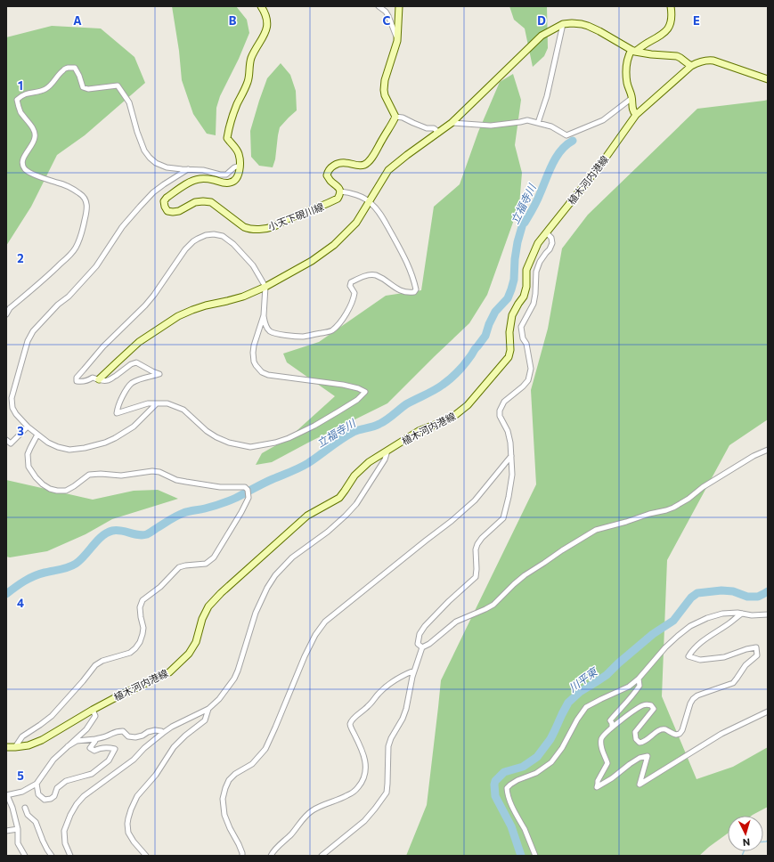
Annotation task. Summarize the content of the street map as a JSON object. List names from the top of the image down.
{
  "streets": {
    "main road": ["植木河内港線", "小天下硯川線"]
  },
  "water": ["立福寺川", "川平東"],
  "north": "bottom",
  "grid": {
    "columns": [
      "A",
      "B",
      "C",
      "D",
      "E"
    ],
    "rows": [
      "1",
      "2",
      "3",
      "4",
      "5"
    ]
  }
}
